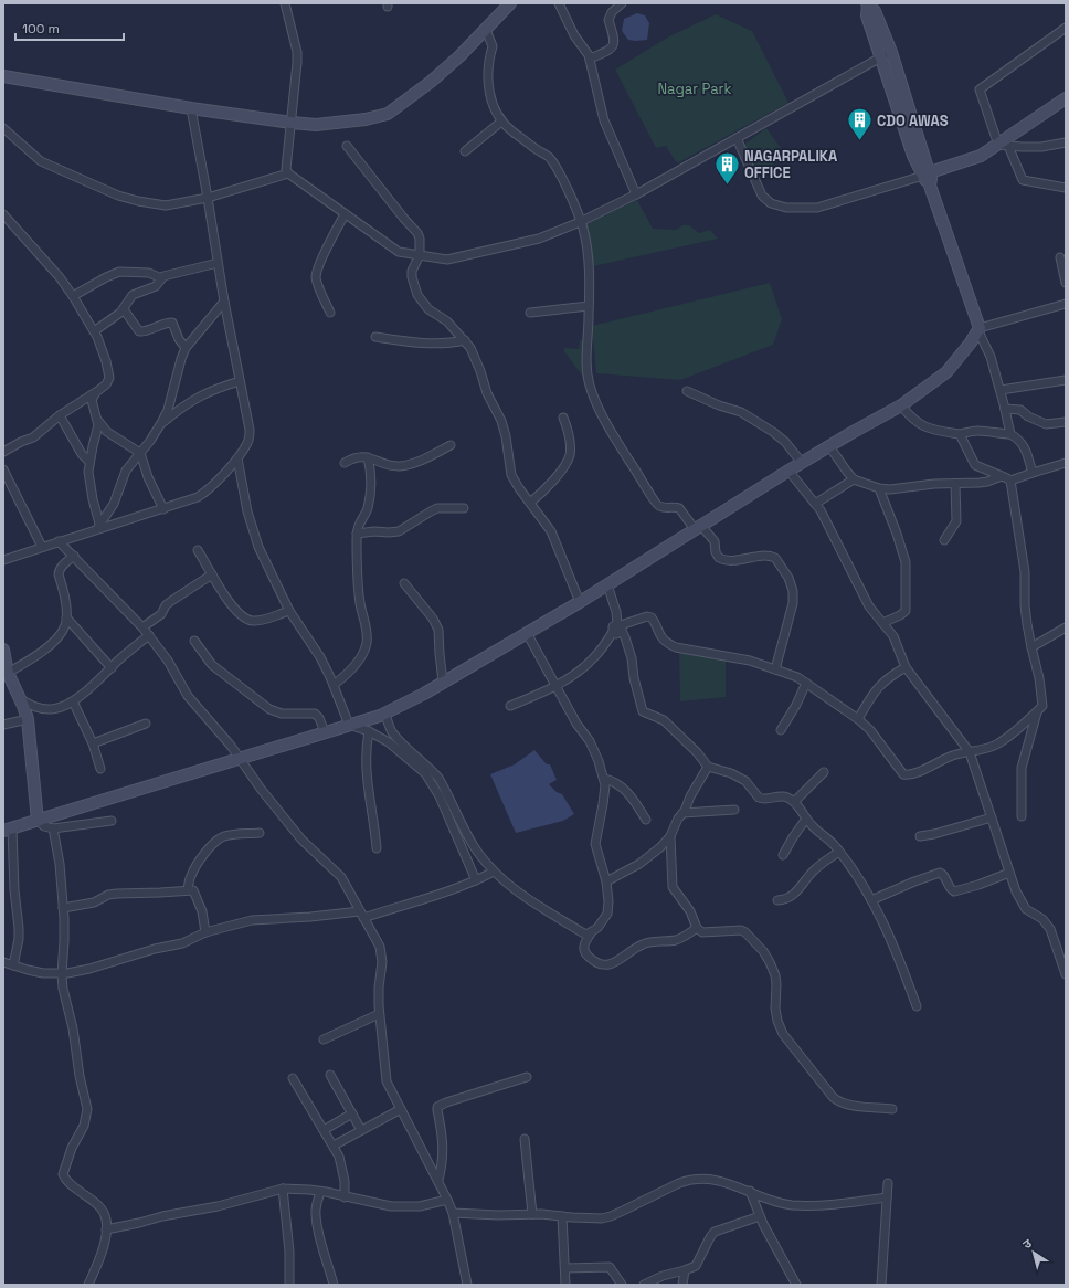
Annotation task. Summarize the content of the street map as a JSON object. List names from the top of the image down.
{
  "parks": ["Nagar Park"],
  "places": {
    "building": ["CDO AWAS", "NAGARPALIKA OFFICE"]
  },
  "scale_bar": "100 m",
  "north": "top left"
}
